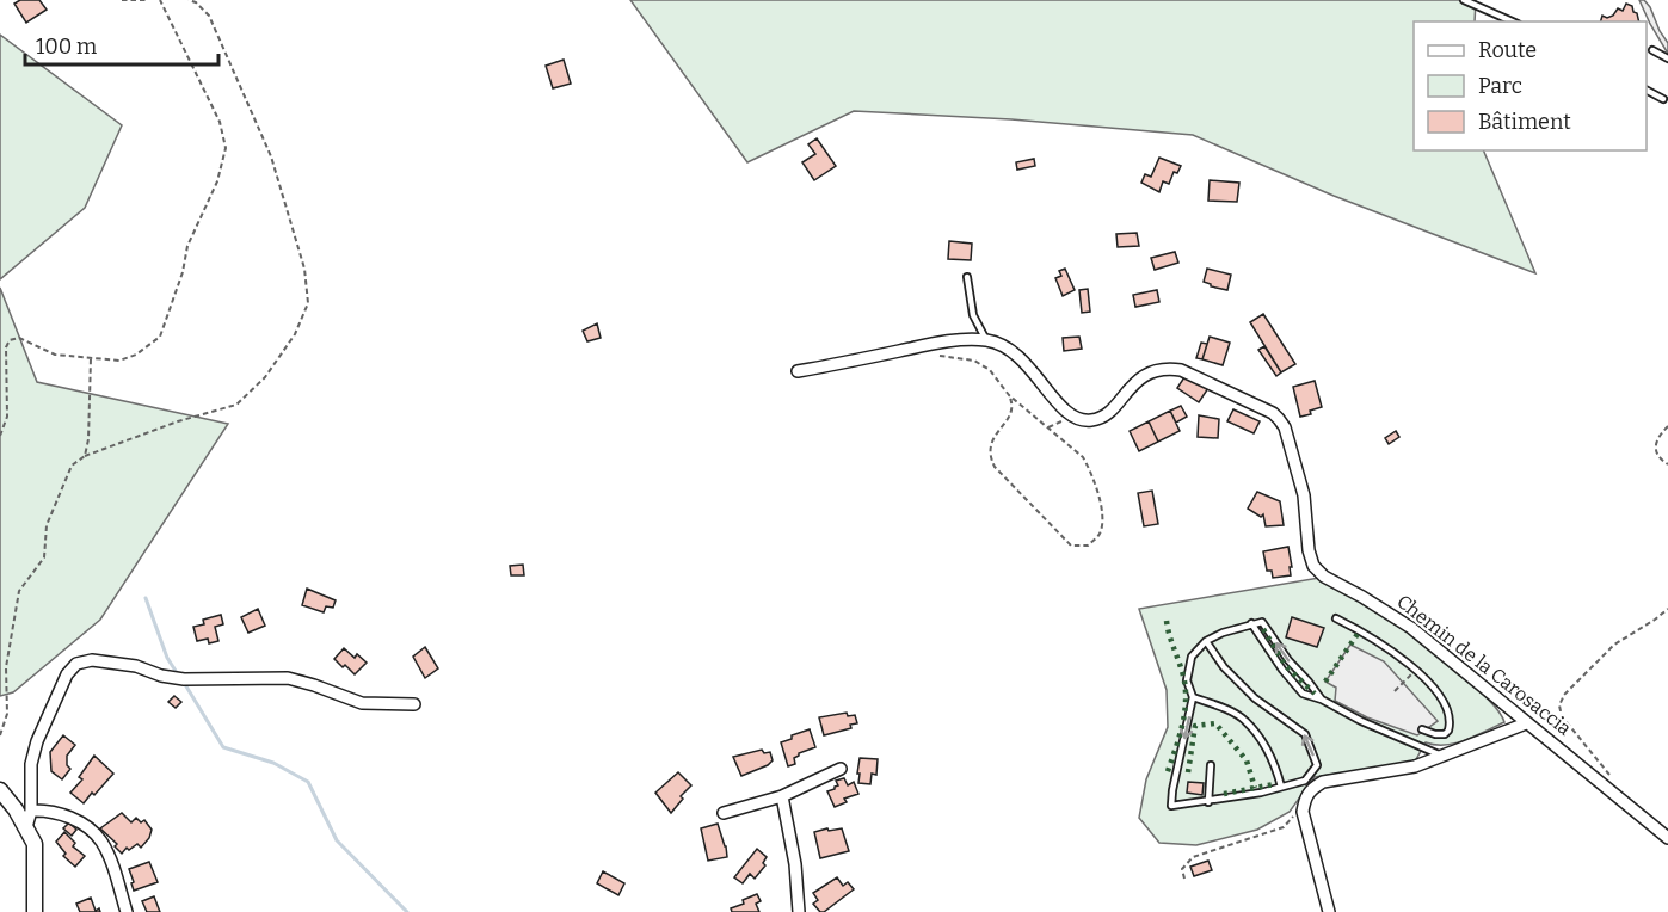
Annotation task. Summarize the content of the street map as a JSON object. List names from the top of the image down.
{
  "streets": {
    "street": ["Chemin de la Carosaccia"]
  },
  "legend": ["Route", "Parc", "Bâtiment"],
  "scale_bar": "100 m"
}
